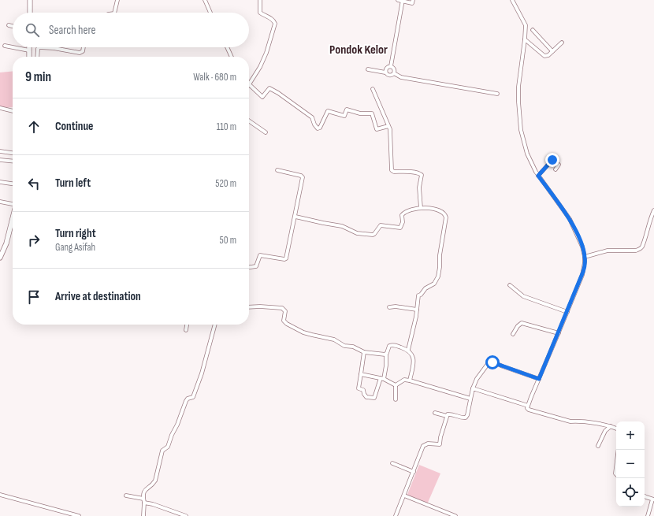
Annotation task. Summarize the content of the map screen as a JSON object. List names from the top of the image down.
{
  "districts": ["Pondok Kelor"],
  "page": {
    "search": "Search here",
    "heading": ["9 min", "Walk · 680 m"],
    "list": [
      ["Continue", "110 m"],
      ["Turn left", "520 m"],
      ["Turn right", "Gang Asifah", "50 m"],
      "Arrive at destination"
    ],
    "map_buttons": ["+", "−"]
  }
}
